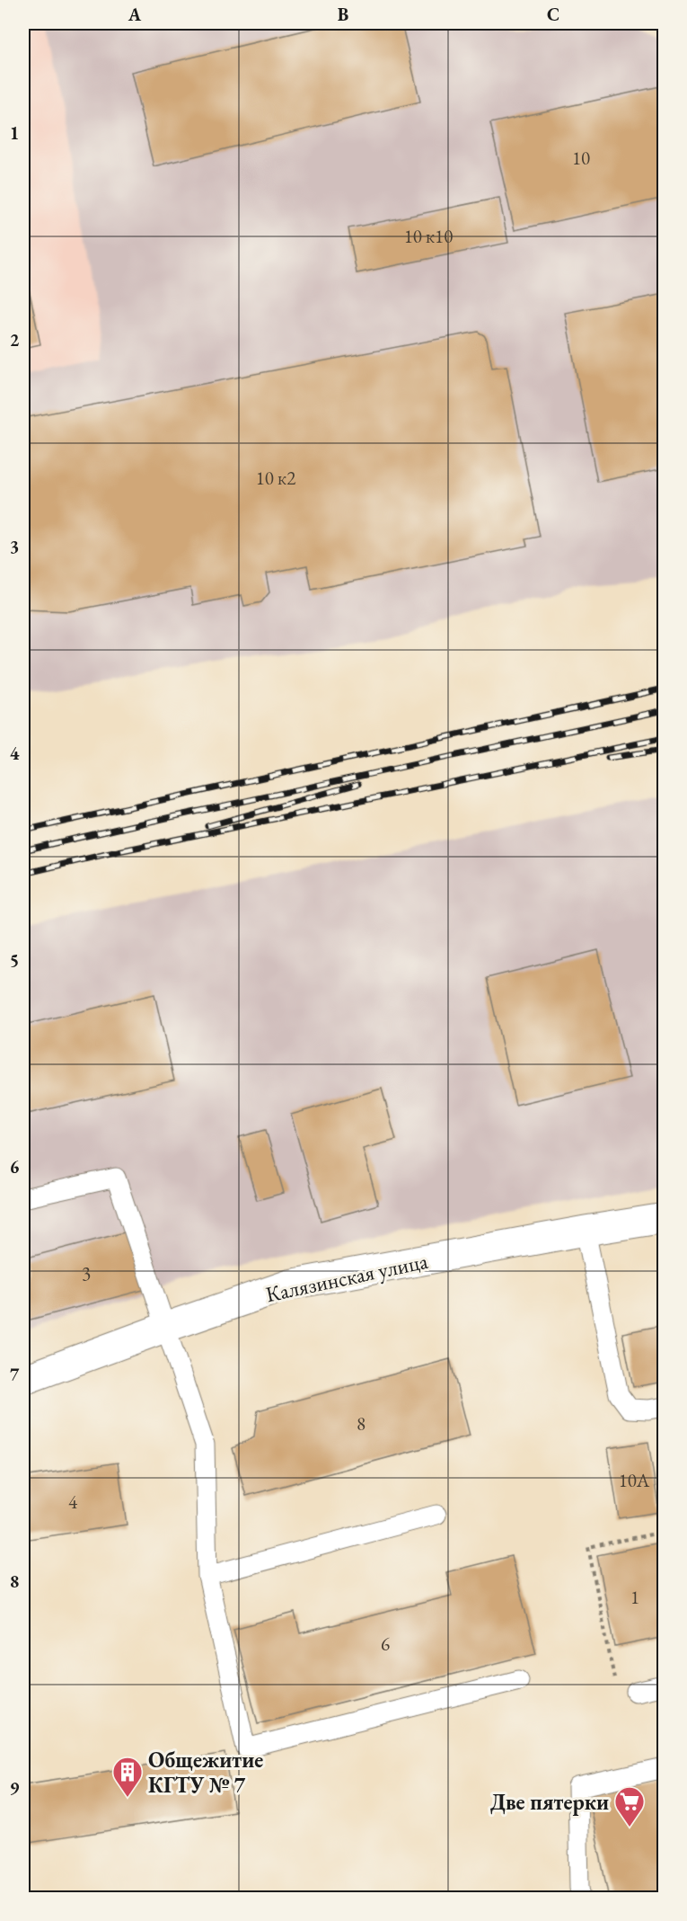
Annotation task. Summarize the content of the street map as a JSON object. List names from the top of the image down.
{
  "streets": {
    "street": ["Калязинская улица"]
  },
  "places": {
    "building": ["Общежитие КГТУ № 7"],
    "supermarket": ["Две пятерки"]
  },
  "house_numbers": [
    "10",
    "10 к10",
    "10 к2",
    "3",
    "8",
    "10А",
    "4",
    "1",
    "6"
  ],
  "grid": {
    "columns": ["A", "B", "C"],
    "rows": [
      "1",
      "2",
      "3",
      "4",
      "5",
      "6",
      "7",
      "8",
      "9"
    ]
  }
}
